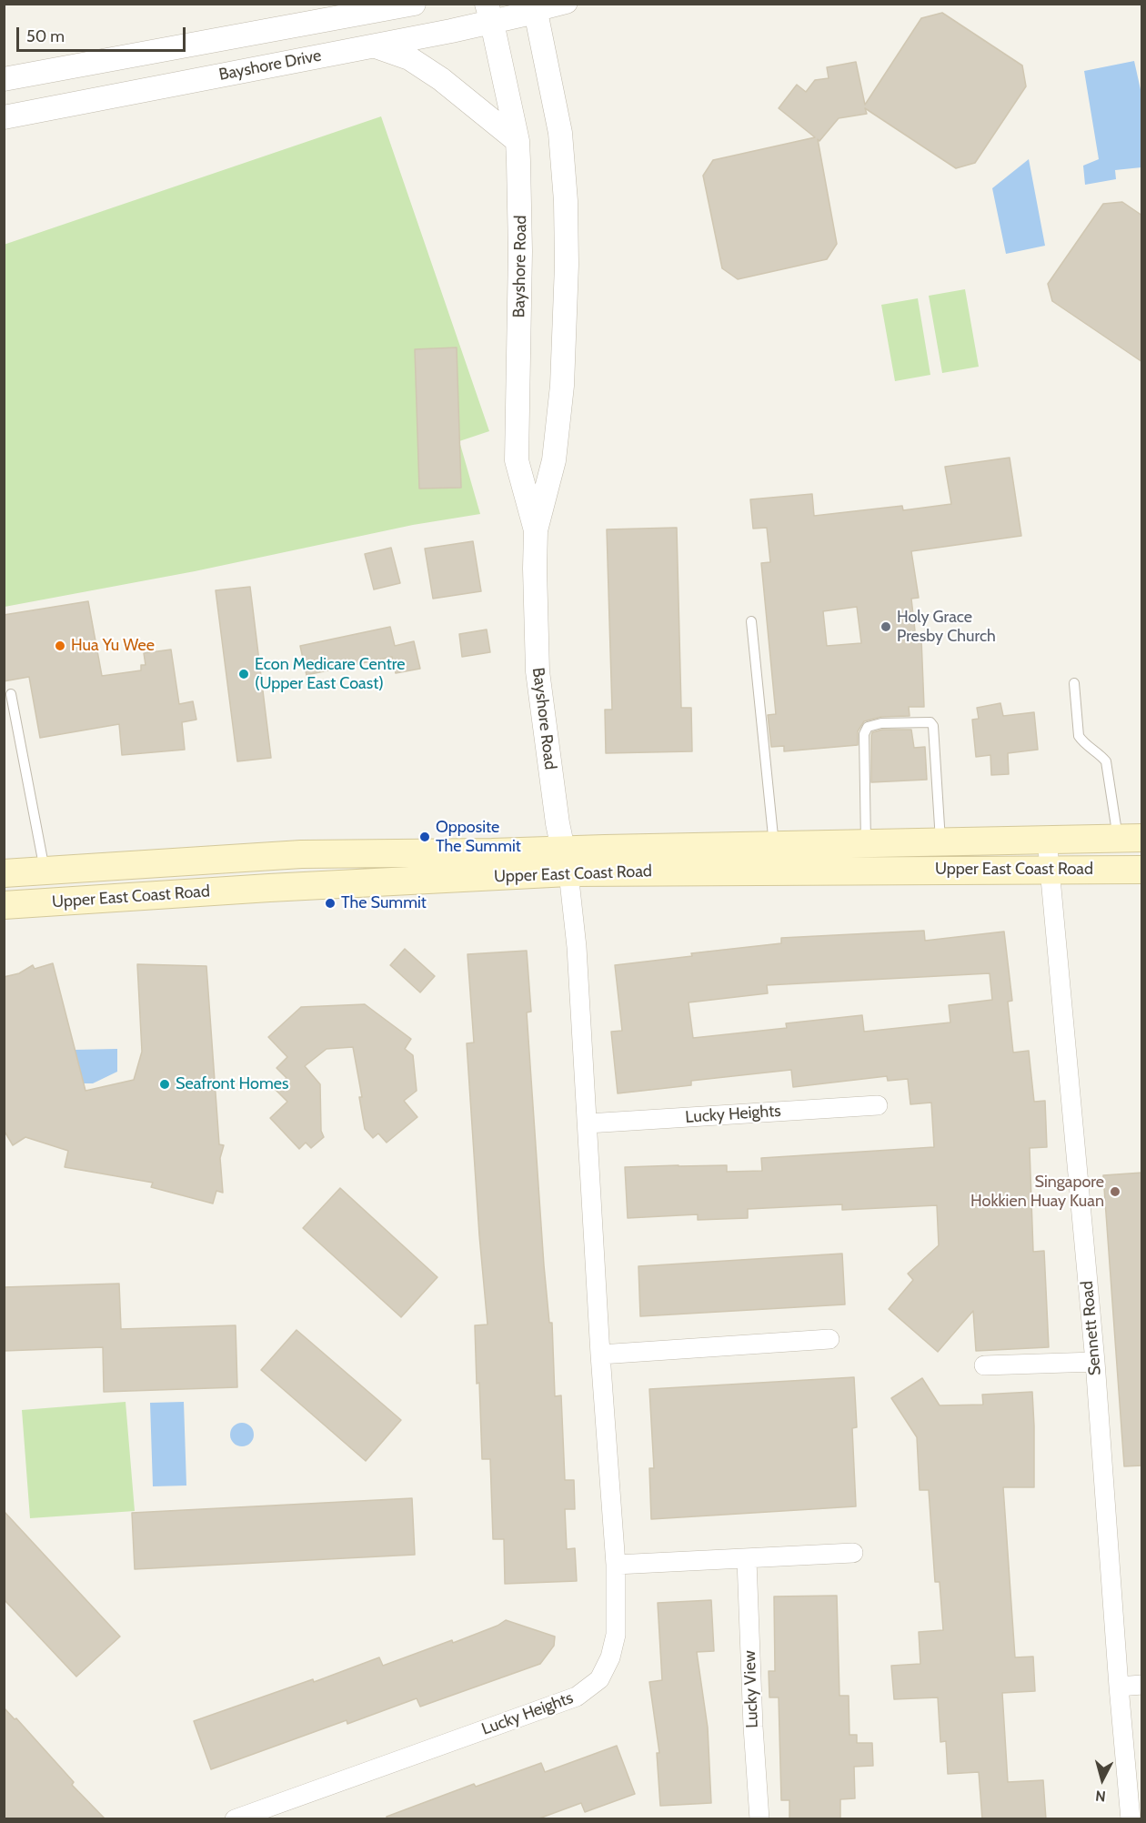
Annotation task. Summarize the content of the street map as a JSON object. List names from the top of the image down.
{
  "streets": {
    "main road": ["Upper East Coast Road"],
    "street": [
      "Bayshore Drive",
      "Bayshore Road",
      "Lucky Heights",
      "Sennett Road",
      "Lucky View"
    ]
  },
  "crossings": [
    ["Bayshore Drive", "Bayshore Road"],
    ["Bayshore Road", "Upper East Coast Road"],
    ["Bayshore Road", "Lucky Heights"],
    ["Upper East Coast Road", "Lucky Heights"],
    ["Upper East Coast Road", "Sennett Road"]
  ],
  "places": [
    "Holy Grace Presby Church",
    "Hua Yu Wee",
    "Econ Medicare Centre (Upper East Coast)",
    "Opposite The Summit",
    "The Summit",
    "Seafront Homes",
    "Singapore Hokkien Huay Kuan"
  ],
  "scale_bar": "50 m",
  "north": "bottom"
}
